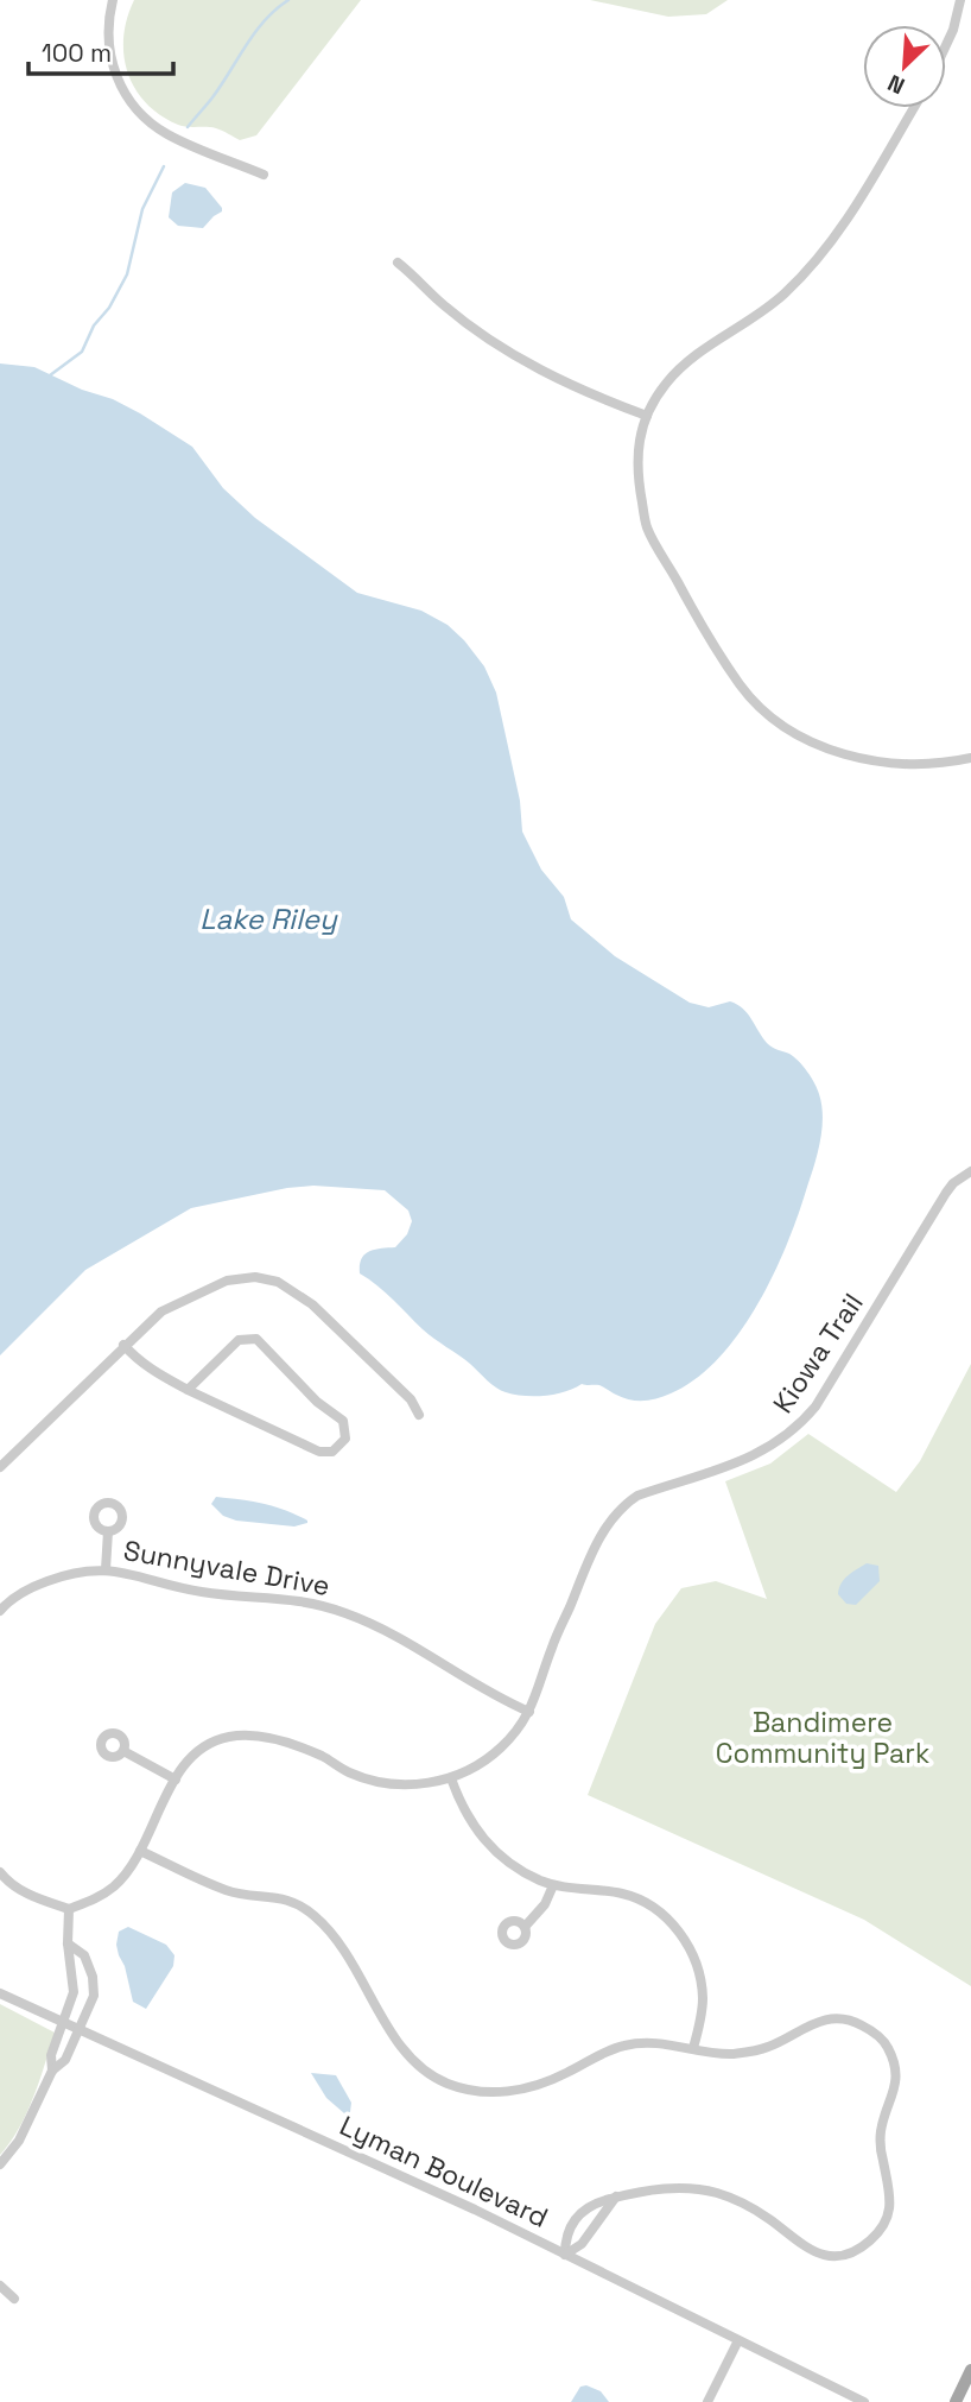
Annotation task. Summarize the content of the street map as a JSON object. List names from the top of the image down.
{
  "streets": {
    "street": ["Kiowa Trail", "Sunnyvale Drive", "Lyman Boulevard"]
  },
  "crossings": [
    ["Kiowa Trail", "Sunnyvale Drive"]
  ],
  "water": ["Lake Riley"],
  "parks": ["Bandimere Community Park"],
  "scale_bar": "100 m",
  "north": "bottom left"
}
